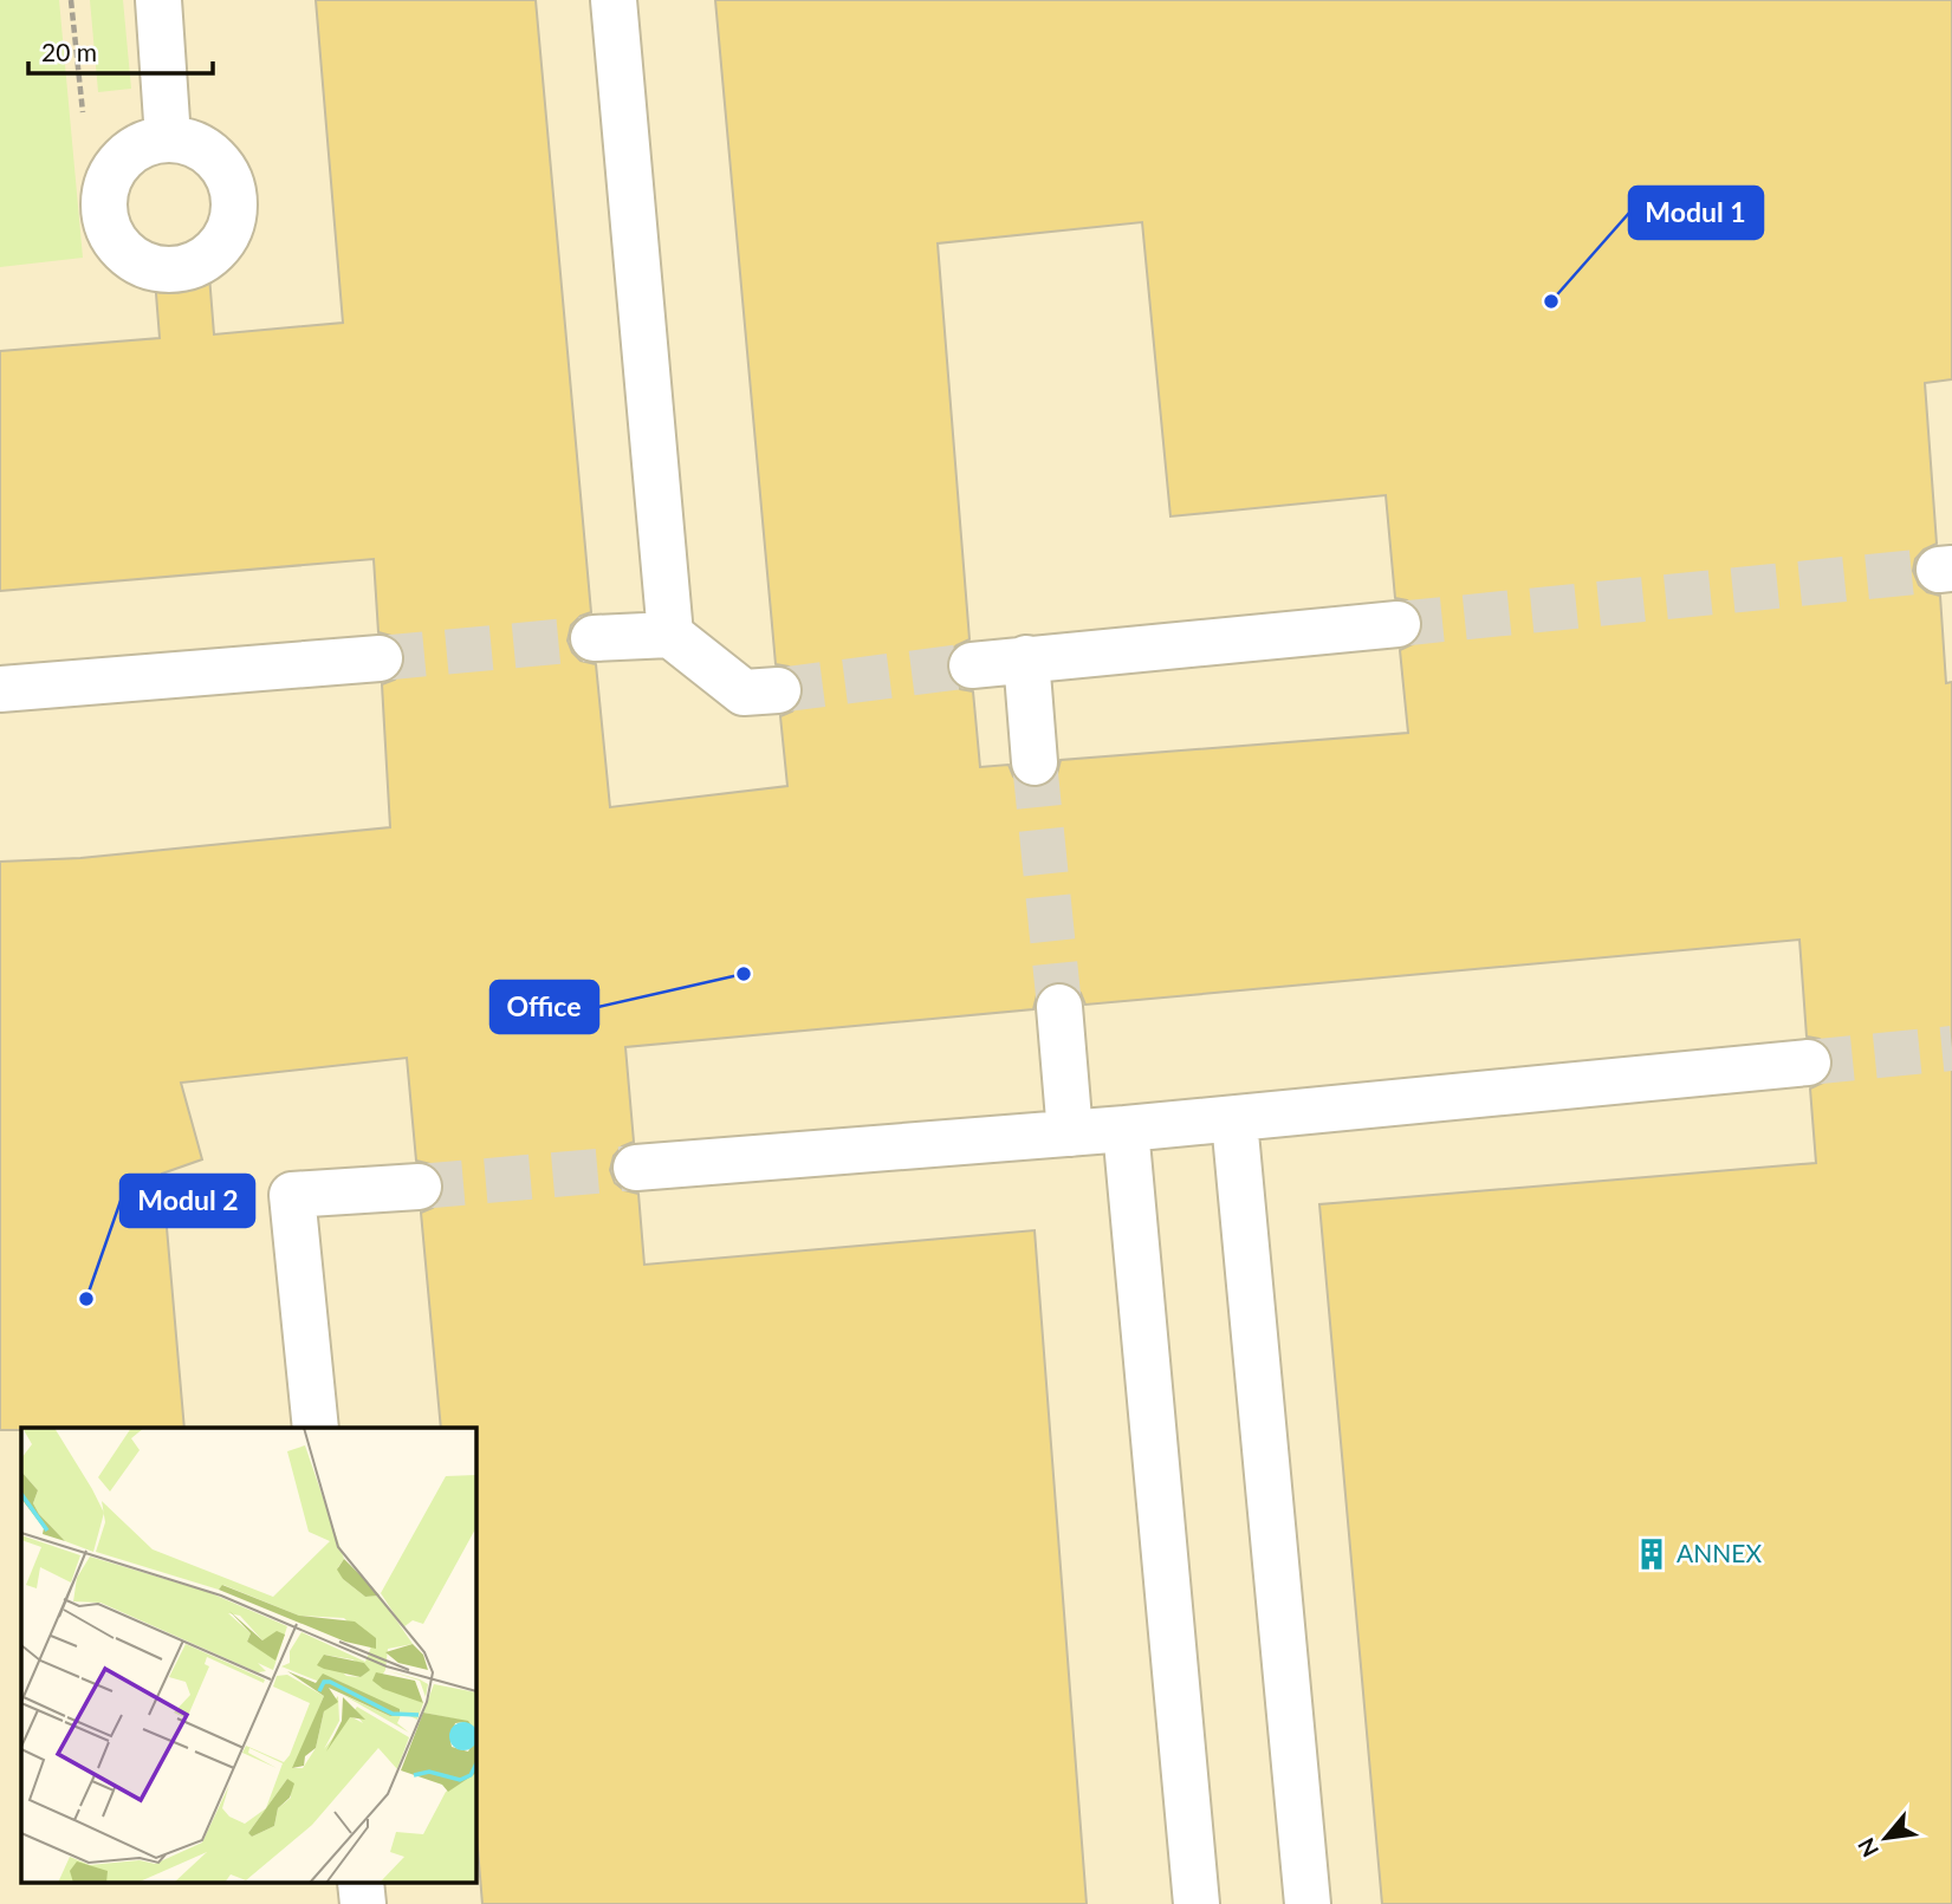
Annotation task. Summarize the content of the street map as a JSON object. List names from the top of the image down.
{
  "places": {
    "other": ["Modul 1", "Office", "Modul 2"],
    "building": ["ANNEX"]
  },
  "scale_bar": "20 m",
  "north": "bottom left"
}
